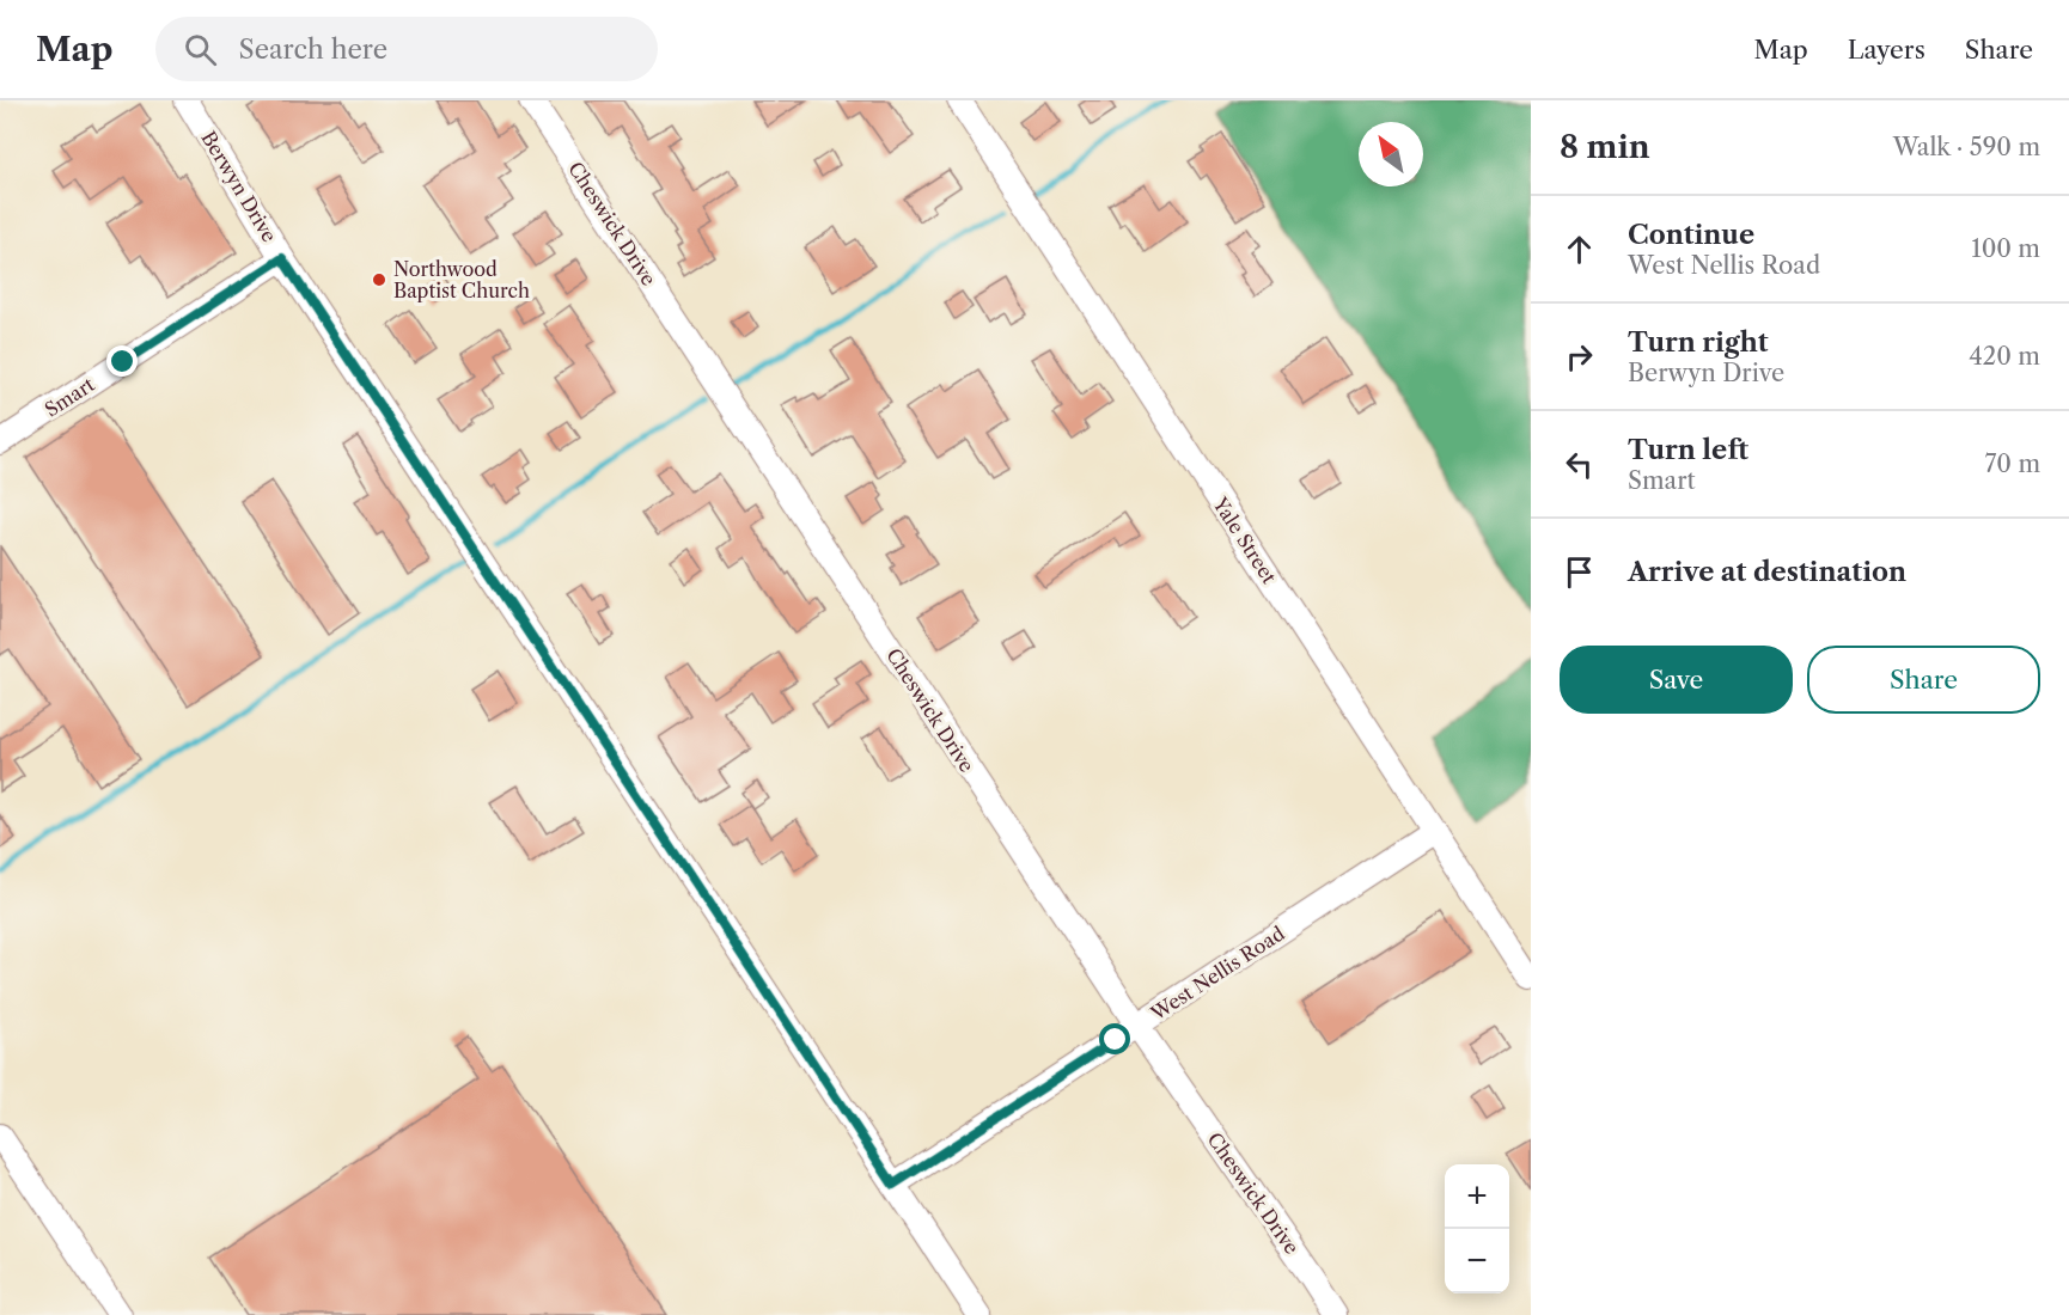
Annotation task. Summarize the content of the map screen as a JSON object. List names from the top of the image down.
{
  "streets": {
    "street": [
      "Berwyn Drive",
      "Cheswick Drive",
      "Smart",
      "Yale Street",
      "West Nellis Road"
    ]
  },
  "crossings": [
    ["Berwyn Drive", "Smart"],
    ["Berwyn Drive", "West Nellis Road"],
    ["Cheswick Drive", "West Nellis Road"],
    ["Yale Street", "West Nellis Road"]
  ],
  "places": ["Northwood Baptist Church"],
  "north": "top left",
  "page": {
    "header": "Map",
    "search": "Search here",
    "nav": ["Map", "Layers", "Share"],
    "heading": ["8 min", "Walk · 590 m"],
    "list": [
      ["Continue", "West Nellis Road", "100 m"],
      ["Turn right", "Berwyn Drive", "420 m"],
      ["Turn left", "Smart", "70 m"],
      "Arrive at destination"
    ],
    "buttons": ["Save", "Share"],
    "map_buttons": ["+", "−"]
  }
}
